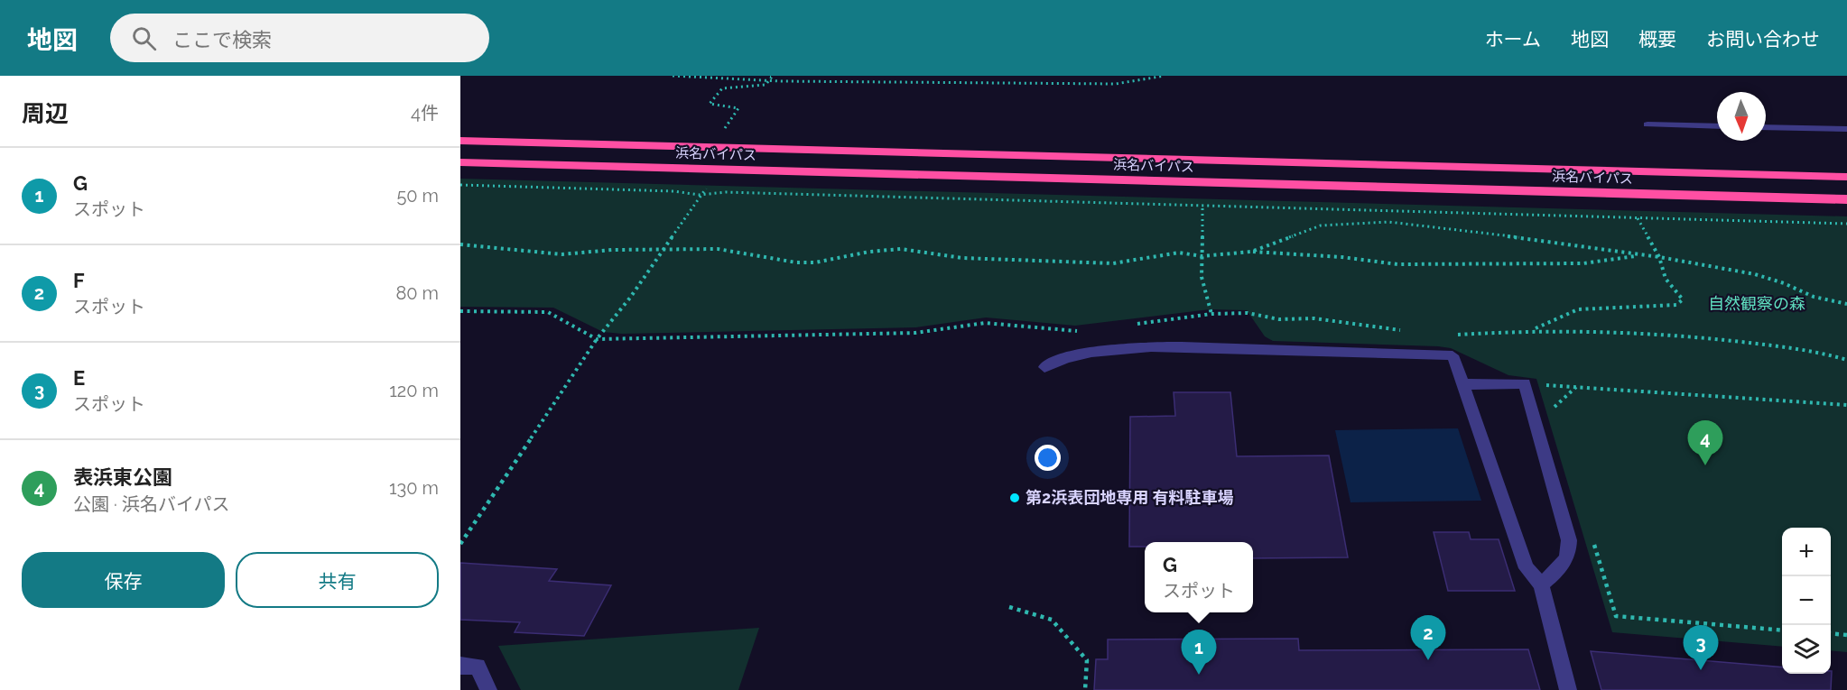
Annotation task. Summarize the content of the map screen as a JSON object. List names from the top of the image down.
{
  "streets": {
    "highway": ["浜名バイパス"]
  },
  "parks": ["自然観察の森"],
  "places": ["第2浜表団地専用 有料駐車場"],
  "north": "bottom",
  "page": {
    "header": "地図",
    "search": "ここで検索",
    "nav": [
      "ホーム",
      "地図",
      "概要",
      "お問い合わせ"
    ],
    "heading": ["周辺", "4件"],
    "list": [
      {
        "mark": "1",
        "name": "G",
        "note": "スポット",
        "value": "50 m"
      },
      {
        "mark": "2",
        "name": "F",
        "note": "スポット",
        "value": "80 m"
      },
      {
        "mark": "3",
        "name": "E",
        "note": "スポット",
        "value": "120 m"
      },
      {
        "mark": "4",
        "name": "表浜東公園",
        "note": "公園 · 浜名バイパス",
        "value": "130 m"
      }
    ],
    "pins": [
      "4",
      "2",
      "3",
      "1"
    ],
    "map_buttons": ["+", "−"],
    "buttons": ["保存", "共有"],
    "popup": ["G", "スポット"]
  }
}
